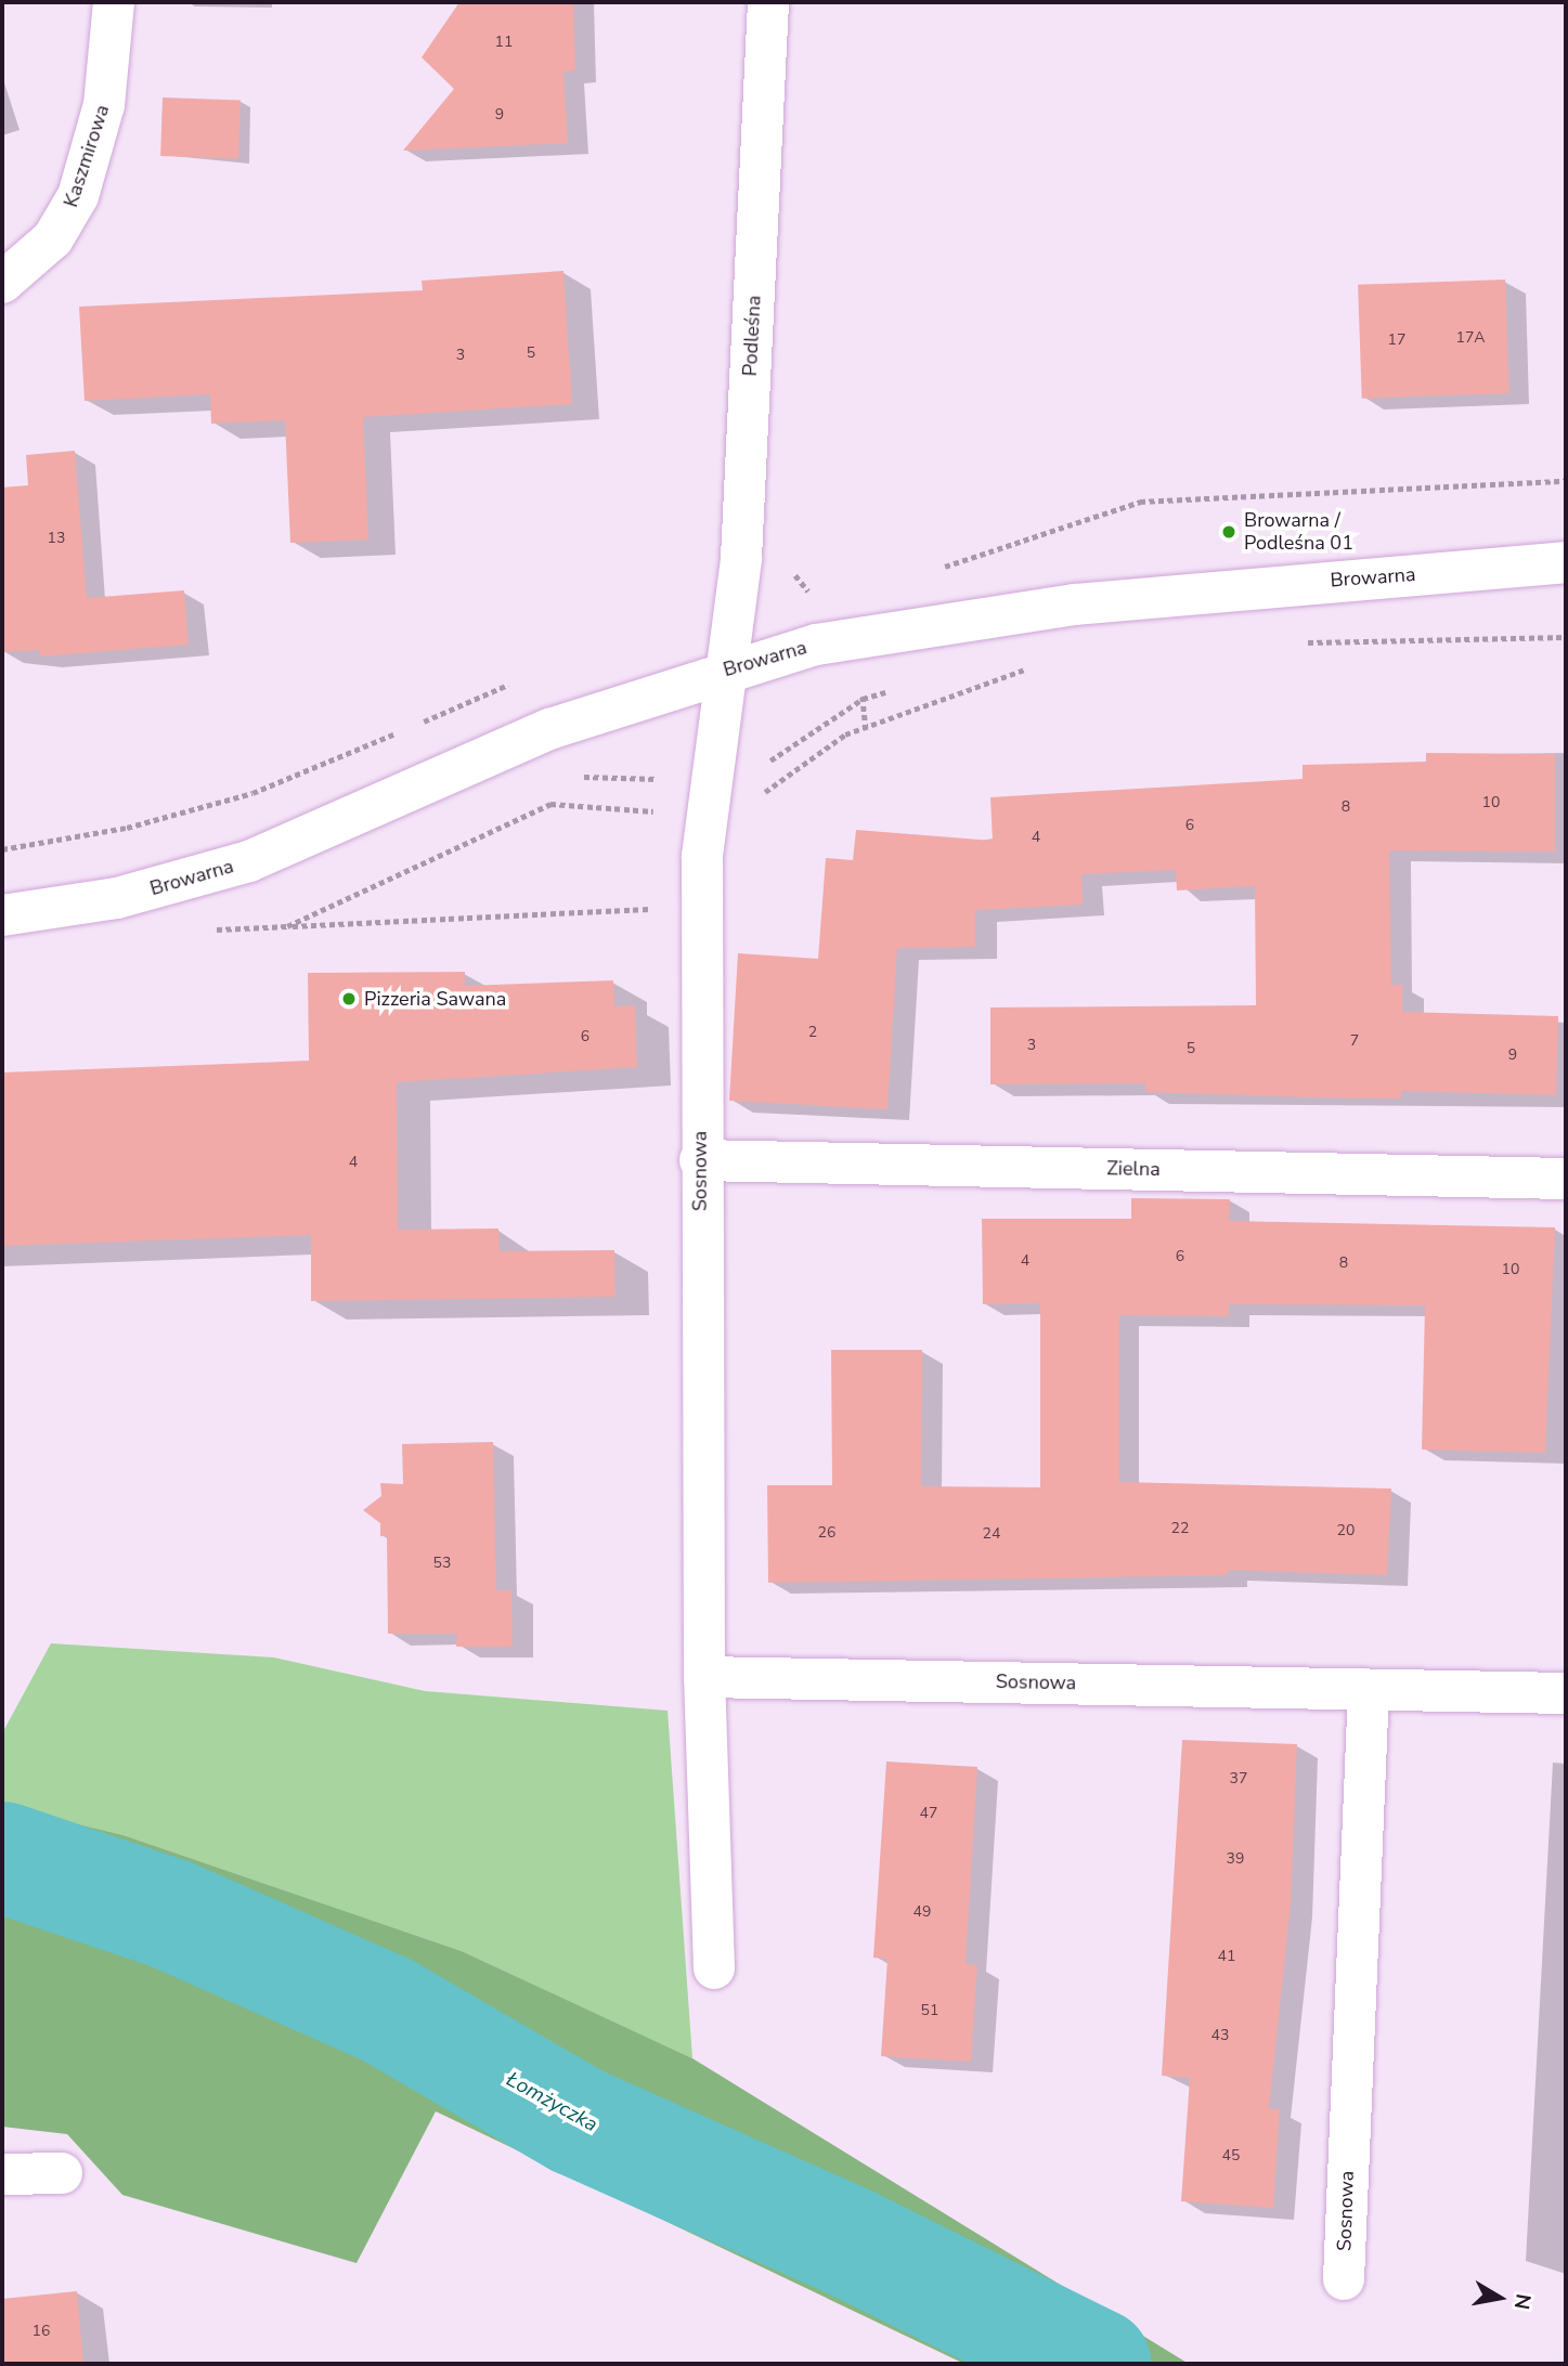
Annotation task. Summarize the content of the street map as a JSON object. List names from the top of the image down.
{
  "streets": {
    "street": [
      "Kaszmirowa",
      "Podleśna",
      "Browarna",
      "Zielna",
      "Sosnowa"
    ]
  },
  "crossings": [
    ["Podleśna", "Browarna"],
    ["Podleśna", "Sosnowa"],
    ["Browarna", "Sosnowa"],
    ["Zielna", "Sosnowa"]
  ],
  "water": ["Łomżyczka"],
  "places": ["Browarna / Podleśna 01", "Pizzeria Sawana"],
  "house_numbers": [
    "11",
    "9",
    "17A",
    "17",
    "5",
    "3",
    "13",
    "10",
    "8",
    "6",
    "4",
    "2",
    "6",
    "7",
    "3",
    "5",
    "9",
    "4",
    "6",
    "4",
    "8",
    "10",
    "22",
    "20",
    "26",
    "24",
    "53",
    "37",
    "47",
    "39",
    "49",
    "41",
    "51",
    "43",
    "45",
    "16"
  ],
  "north": "right"
}
